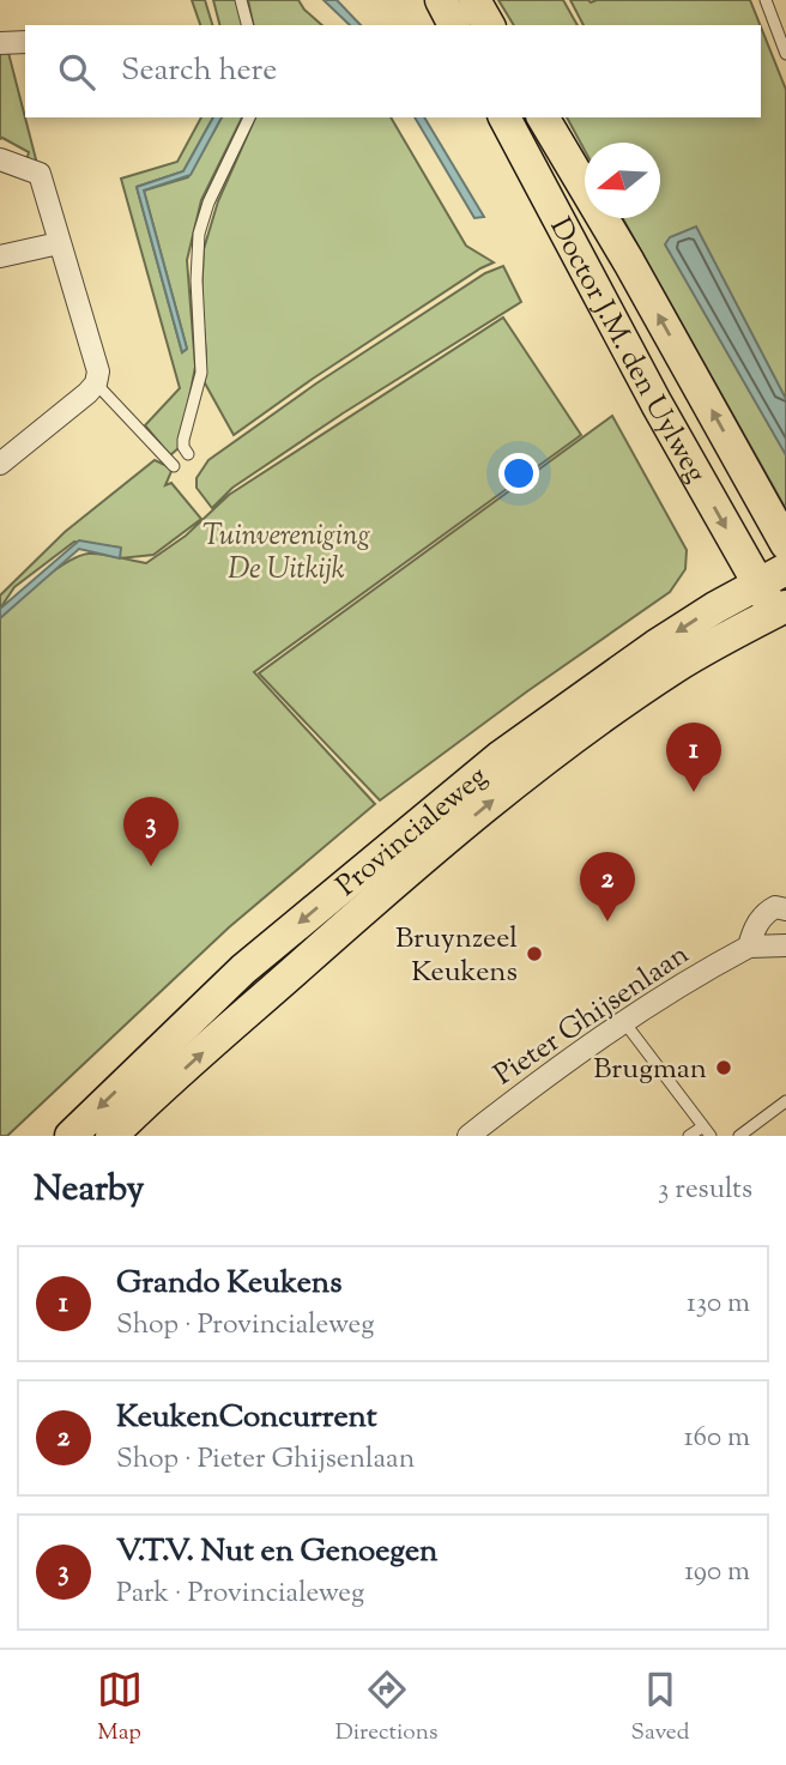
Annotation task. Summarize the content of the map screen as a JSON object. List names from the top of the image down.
{
  "streets": {
    "main road": ["Doctor J.M. den Uylweg", "Provincialeweg"],
    "street": ["Pieter Ghijsenlaan"]
  },
  "crossings": [
    ["Doctor J.M. den Uylweg", "Provincialeweg"]
  ],
  "parks": ["Tuinvereniging De Uitkijk"],
  "places": ["Bruynzeel Keukens", "Brugman"],
  "north": "left",
  "page": {
    "search": "Search here",
    "pins": ["1", "3", "2"],
    "heading": ["Nearby", "3 results"],
    "list": [
      {
        "mark": "1",
        "name": "Grando Keukens",
        "note": "Shop · Provincialeweg",
        "value": "130 m"
      },
      {
        "mark": "2",
        "name": "KeukenConcurrent",
        "note": "Shop · Pieter Ghijsenlaan",
        "value": "160 m"
      },
      {
        "mark": "3",
        "name": "V.T.V. Nut en Genoegen",
        "note": "Park · Provincialeweg",
        "value": "190 m"
      }
    ],
    "nav": ["Map", "Directions", "Saved"]
  }
}
